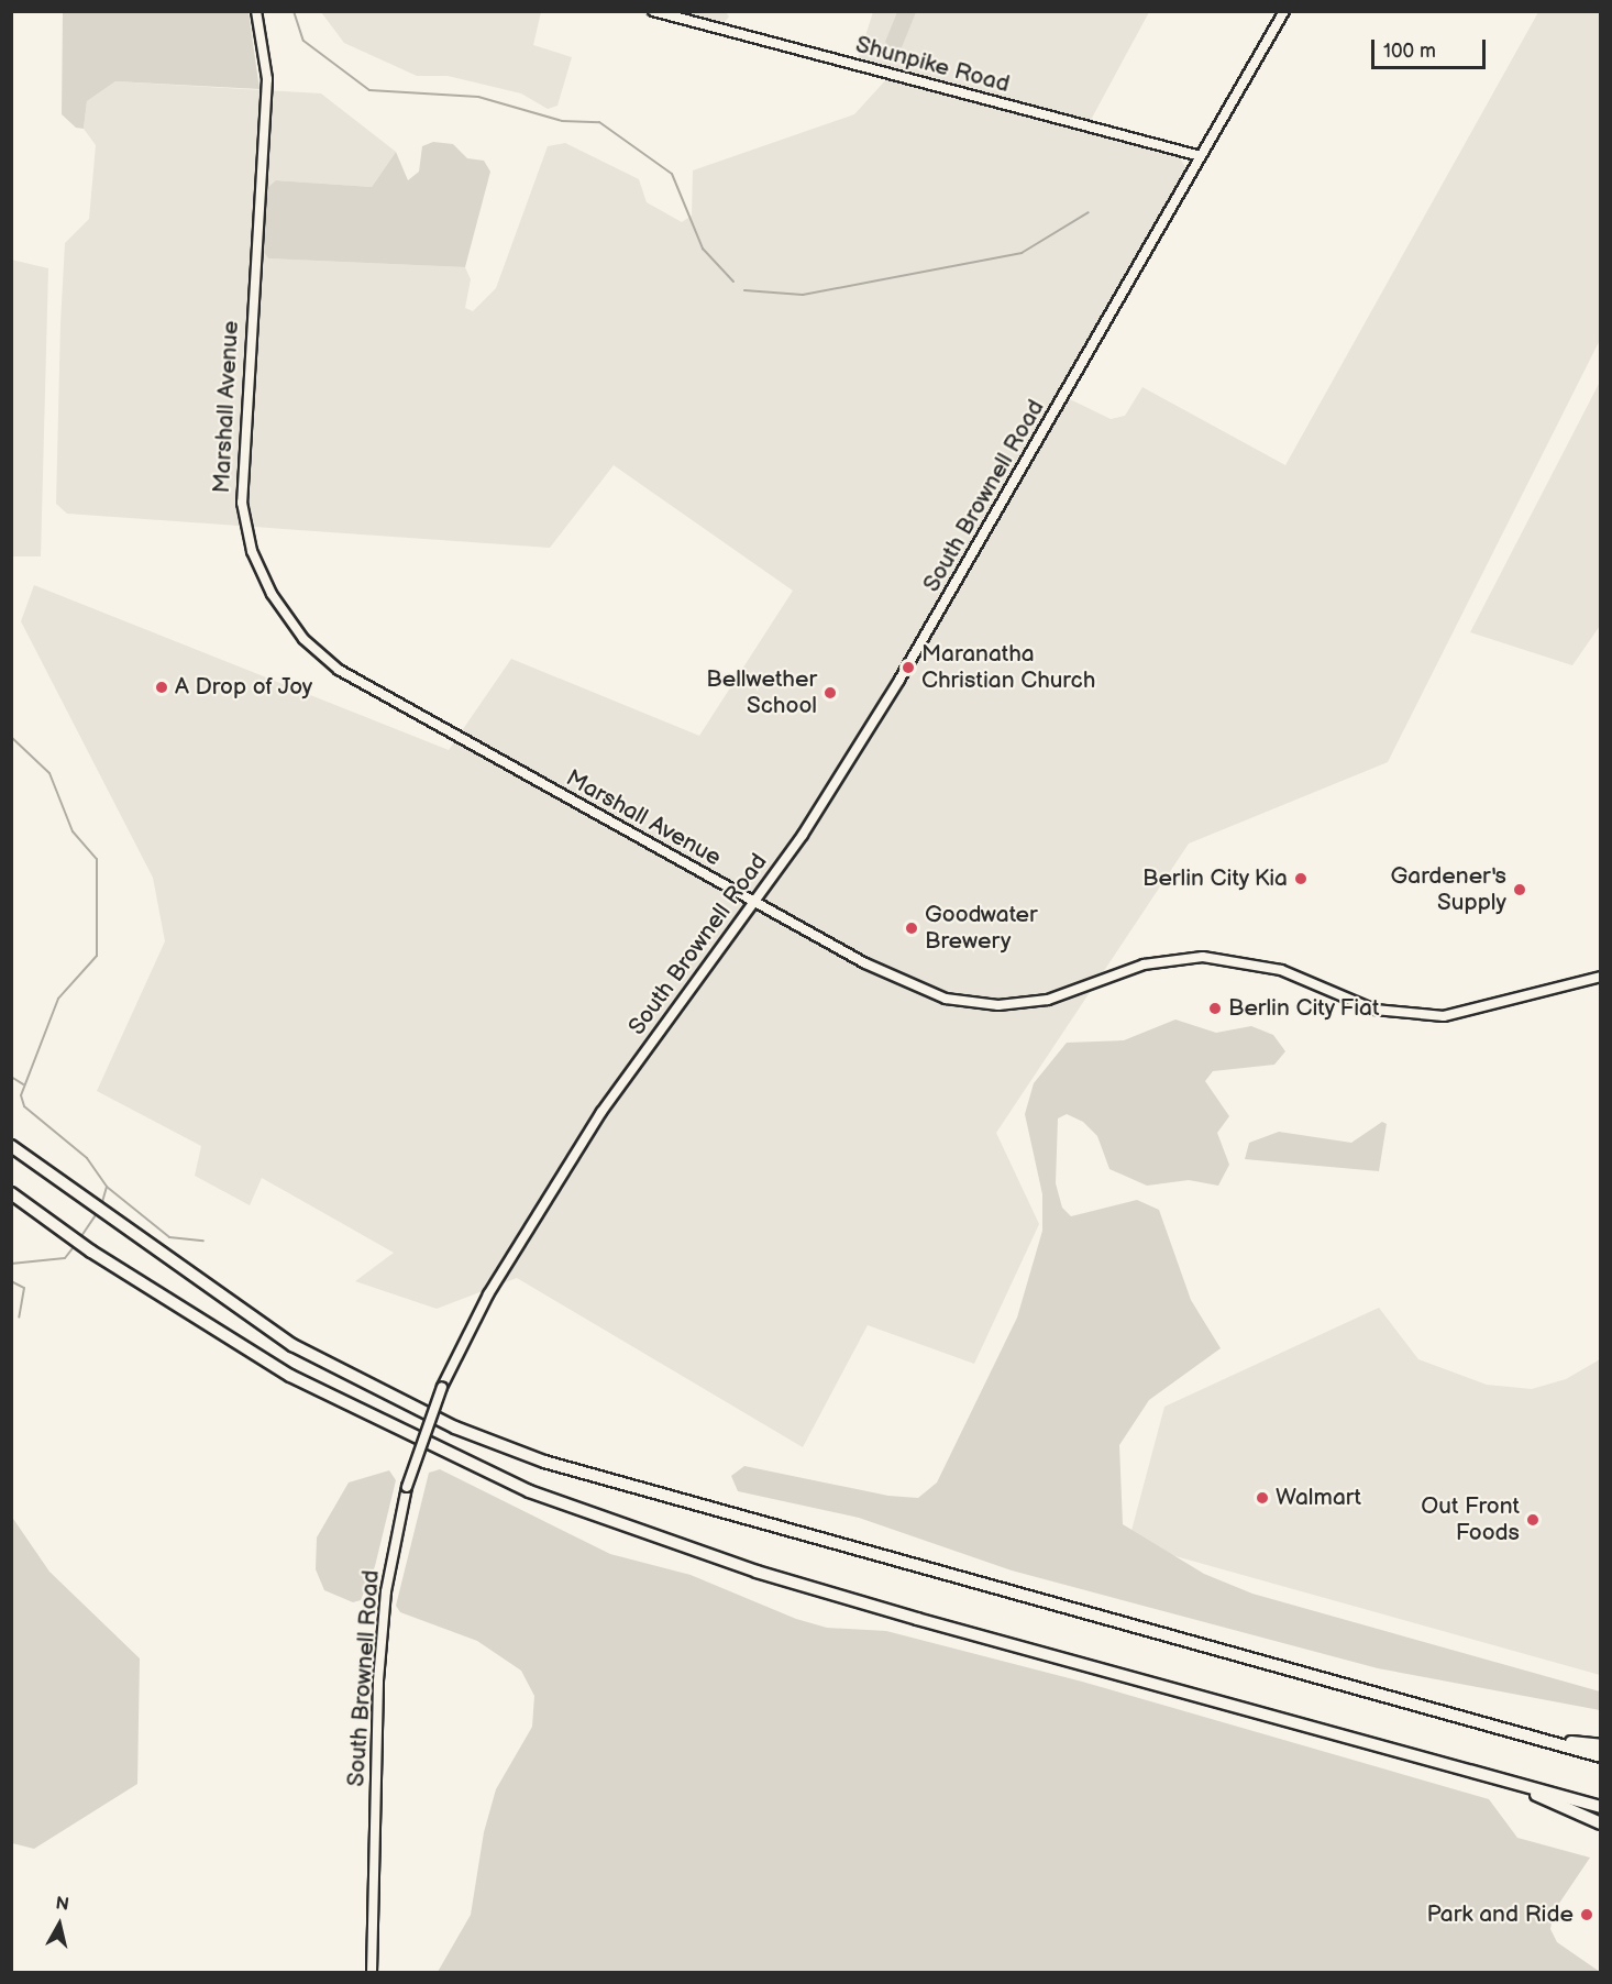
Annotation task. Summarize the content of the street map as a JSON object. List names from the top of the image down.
{
  "streets": {
    "street": ["Shunpike Road", "Marshall Avenue", "South Brownell Road"]
  },
  "crossings": [
    ["Shunpike Road", "South Brownell Road"],
    ["Marshall Avenue", "South Brownell Road"]
  ],
  "places": [
    "Maranatha Christian Church",
    "A Drop of Joy",
    "Bellwether School",
    "Berlin City Kia",
    "Gardener's Supply",
    "Goodwater Brewery",
    "Berlin City Fiat",
    "Walmart",
    "Out Front Foods",
    "Park and Ride"
  ],
  "scale_bar": "100 m",
  "north": "top"
}
